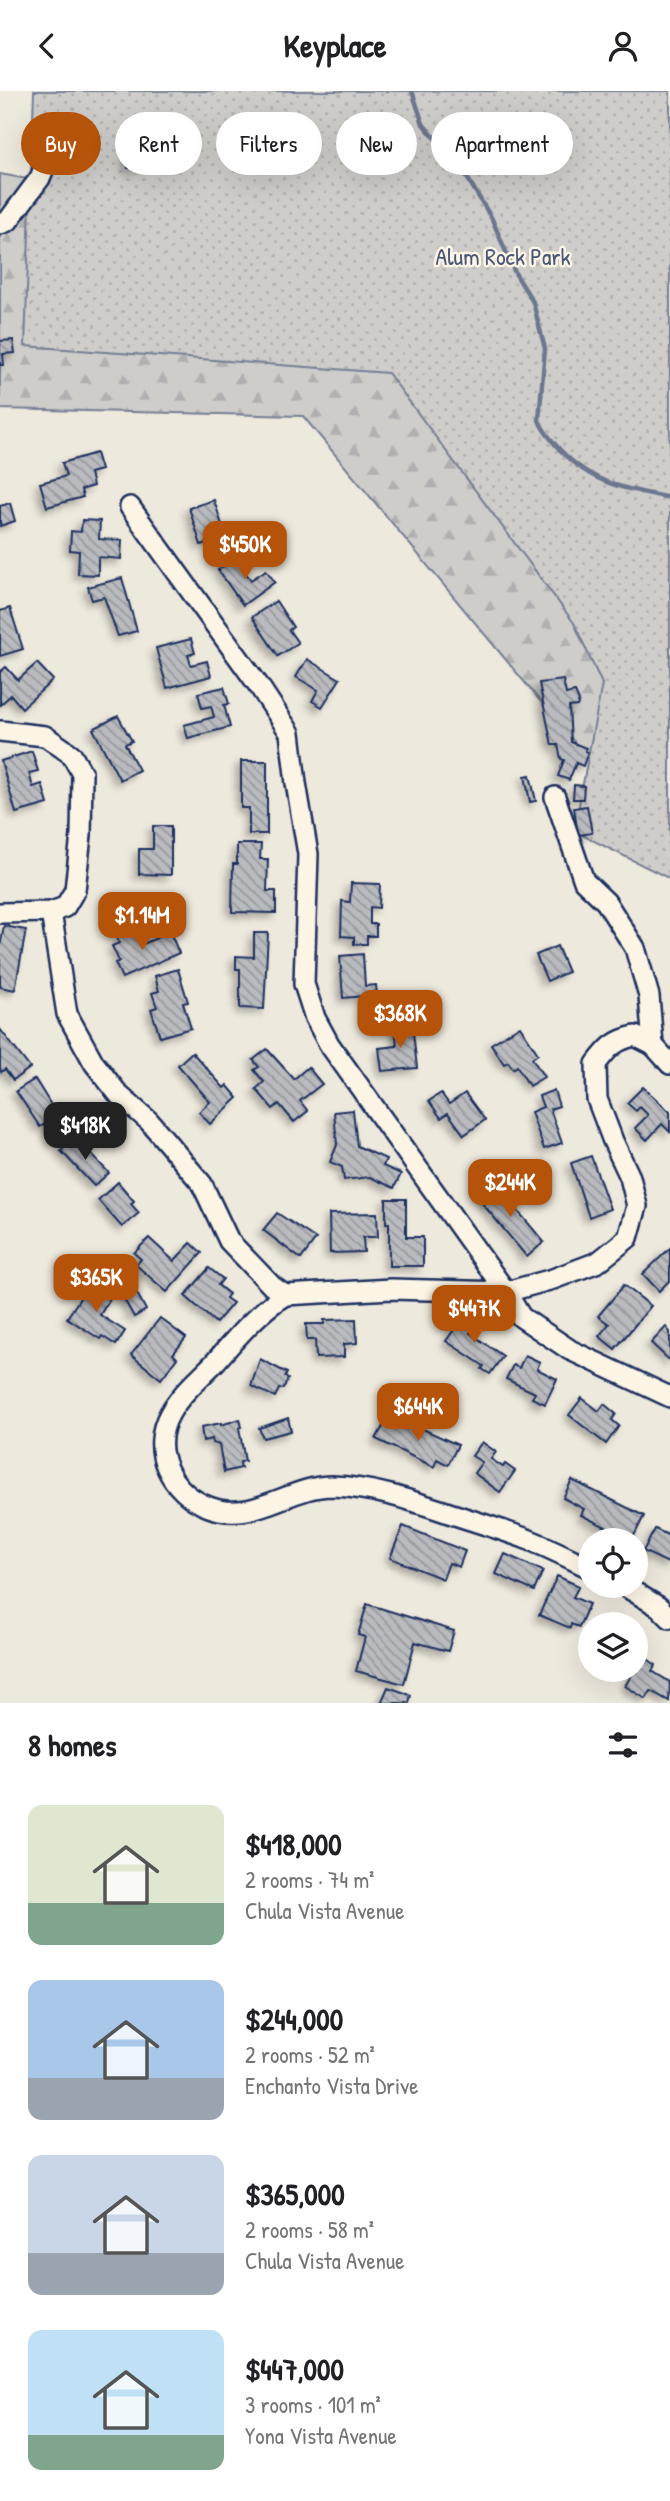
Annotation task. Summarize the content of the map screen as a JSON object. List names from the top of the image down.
{
  "parks": ["Alum Rock Park"],
  "page": {
    "header": "Keyplace",
    "chip": [
      "Buy",
      "Rent",
      "Filters",
      "New",
      "Apartment"
    ],
    "price": [
      "$450K",
      "$1.14M",
      "$368K",
      "$418K",
      "$244K",
      "$365K",
      "$447K",
      "$644K"
    ],
    "heading": "8 homes",
    "list": [
      {
        "name": "$418,000",
        "note": "2 rooms · 74 m² · Chula Vista Avenue"
      },
      {
        "name": "$244,000",
        "note": "2 rooms · 52 m² · Enchanto Vista Drive"
      },
      {
        "name": "$365,000",
        "note": "2 rooms · 58 m² · Chula Vista Avenue"
      },
      {
        "name": "$447,000",
        "note": "3 rooms · 101 m² · Yona Vista Avenue"
      }
    ]
  }
}
